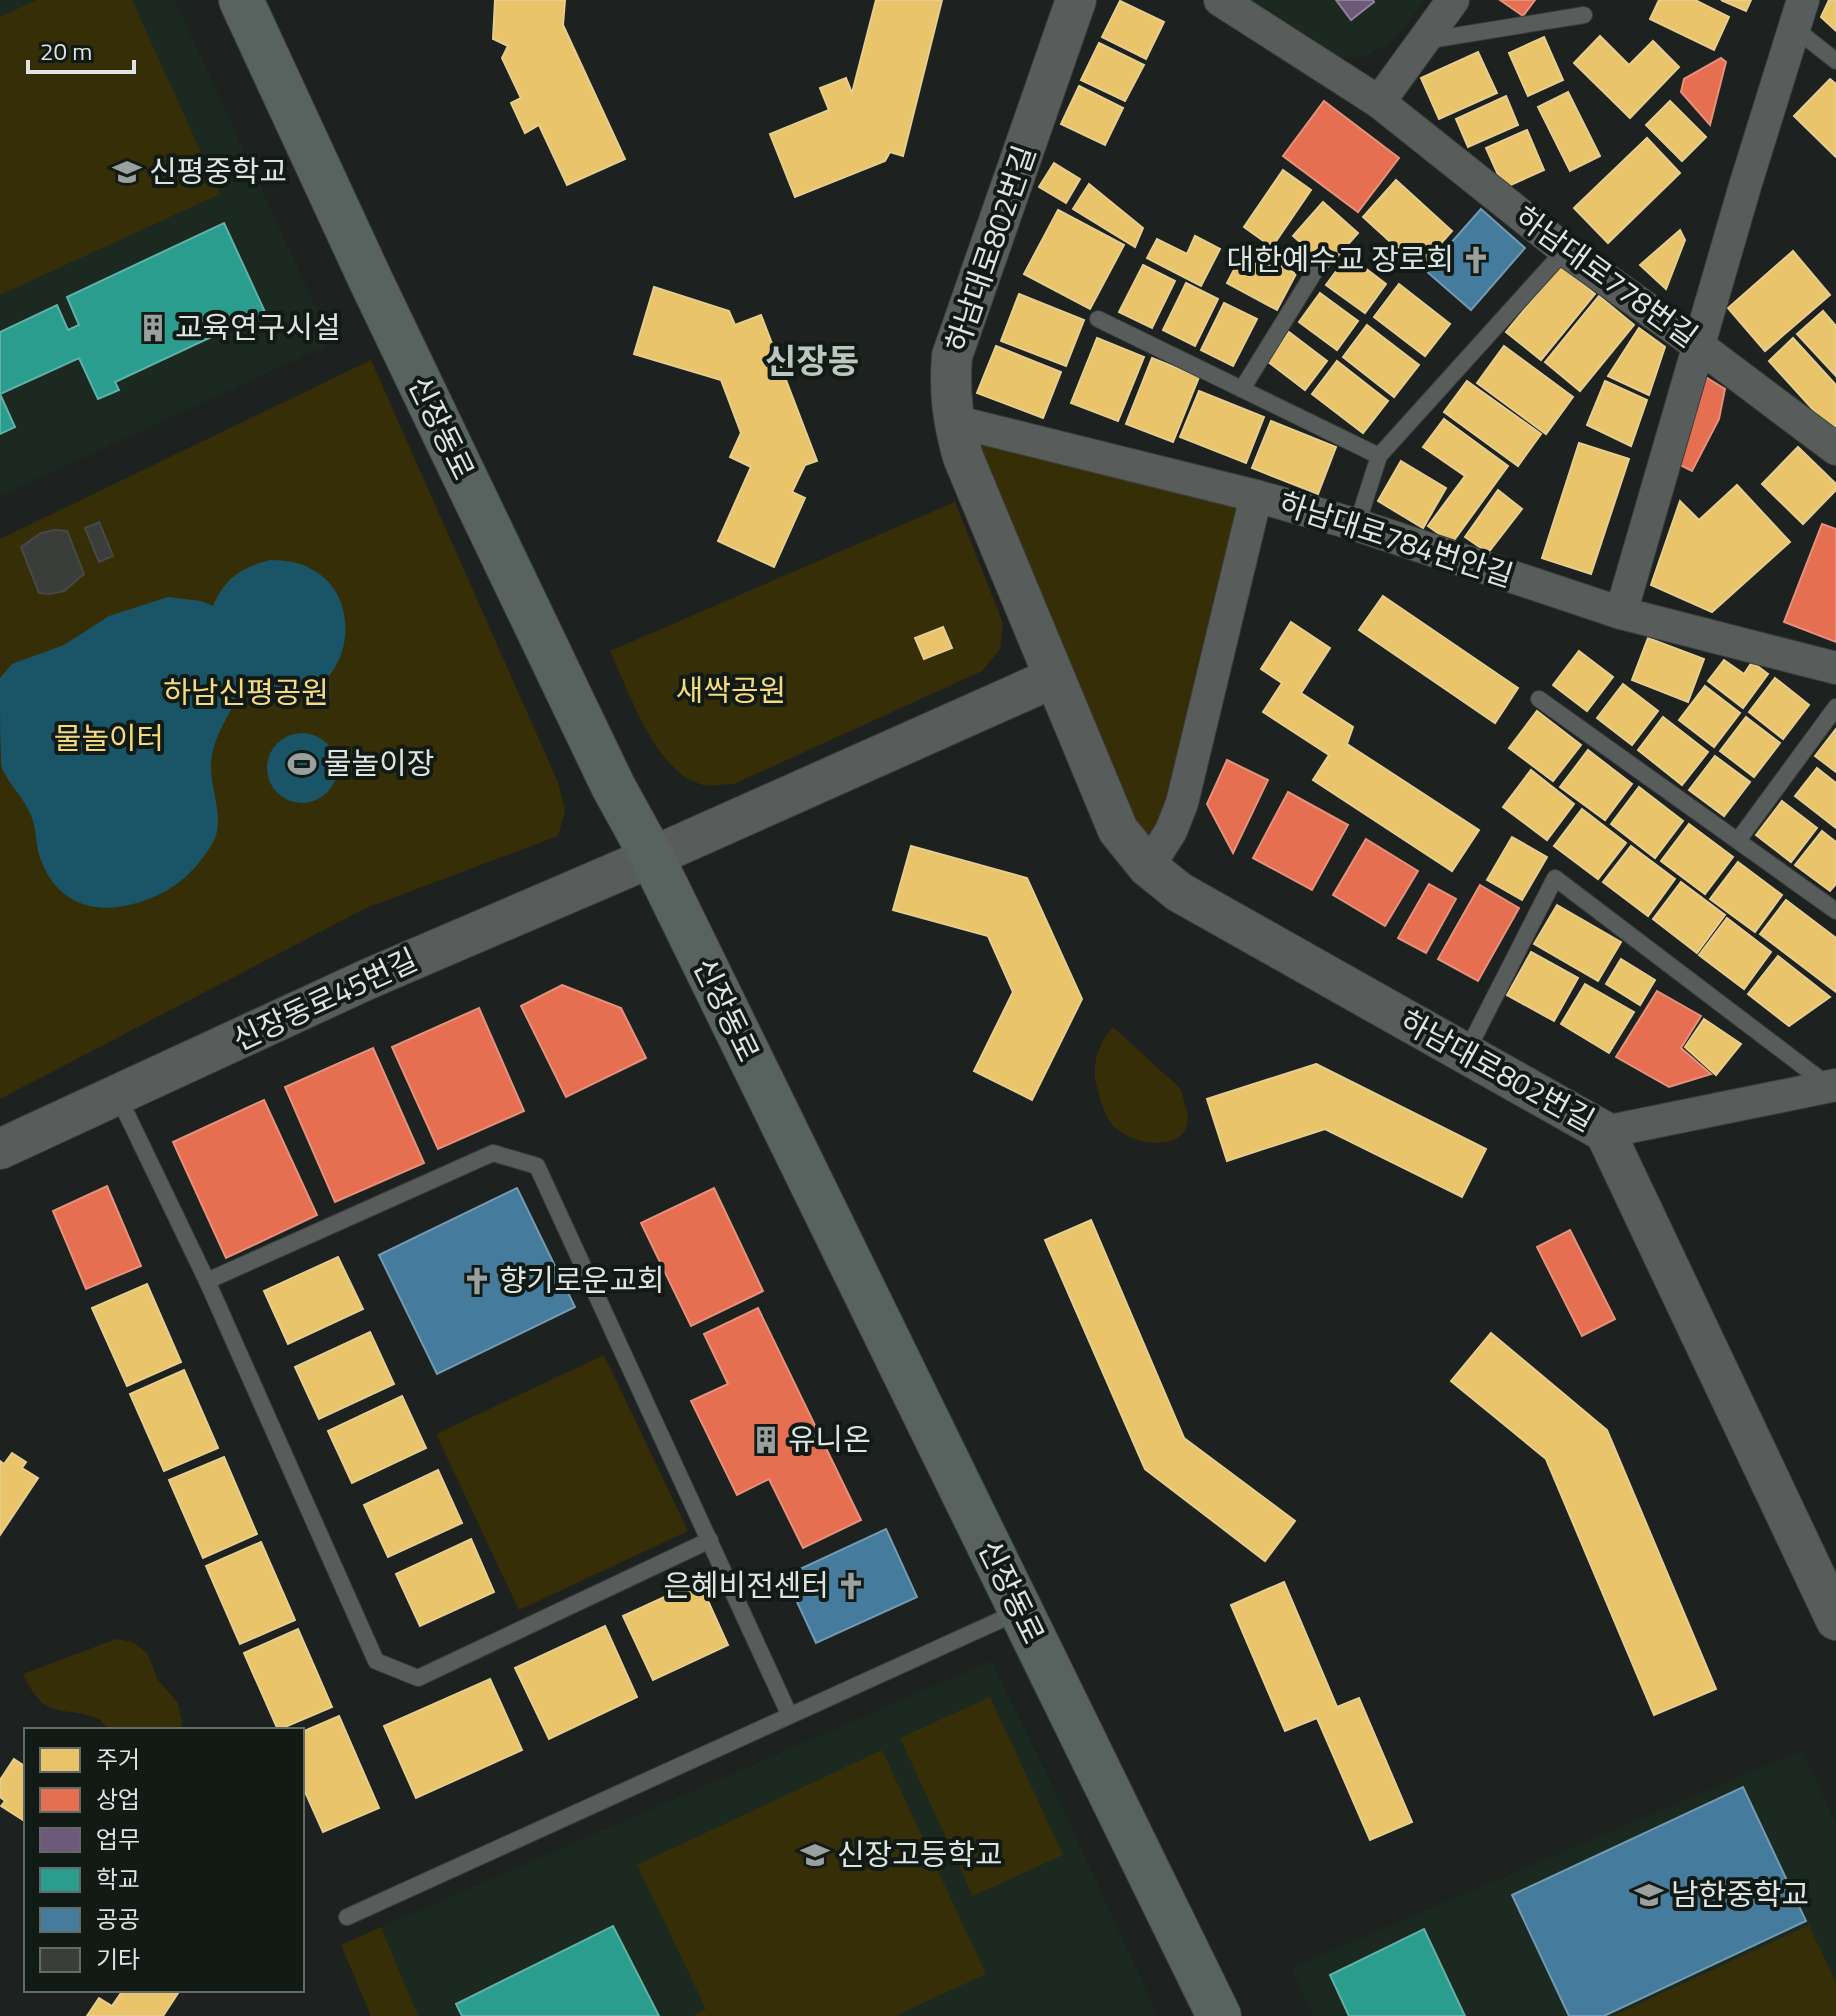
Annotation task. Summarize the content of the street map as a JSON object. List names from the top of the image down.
{
  "streets": {
    "main road": ["신장동로"],
    "street": [
      "하남대로802번길",
      "하남대로778번길",
      "하남대로784번안길",
      "신장동로45번길"
    ]
  },
  "crossings": [
    ["하남대로802번길", "하남대로784번안길"],
    ["신장동로", "신장동로45번길"]
  ],
  "districts": ["신장동"],
  "parks": ["새싹공원", "하남신평공원", "물놀이터"],
  "places": {
    "school or university": ["신평중학교", "신장고등학교", "남한중학교"],
    "church": ["대한예수교 장로회", "향기로운교회", "은혜비전센터"],
    "building": ["교육연구시설", "유니온"],
    "sports": ["물놀이장"]
  },
  "legend": [
    "주거",
    "상업",
    "업무",
    "학교",
    "공공",
    "기타"
  ],
  "scale_bar": "20 m"
}
